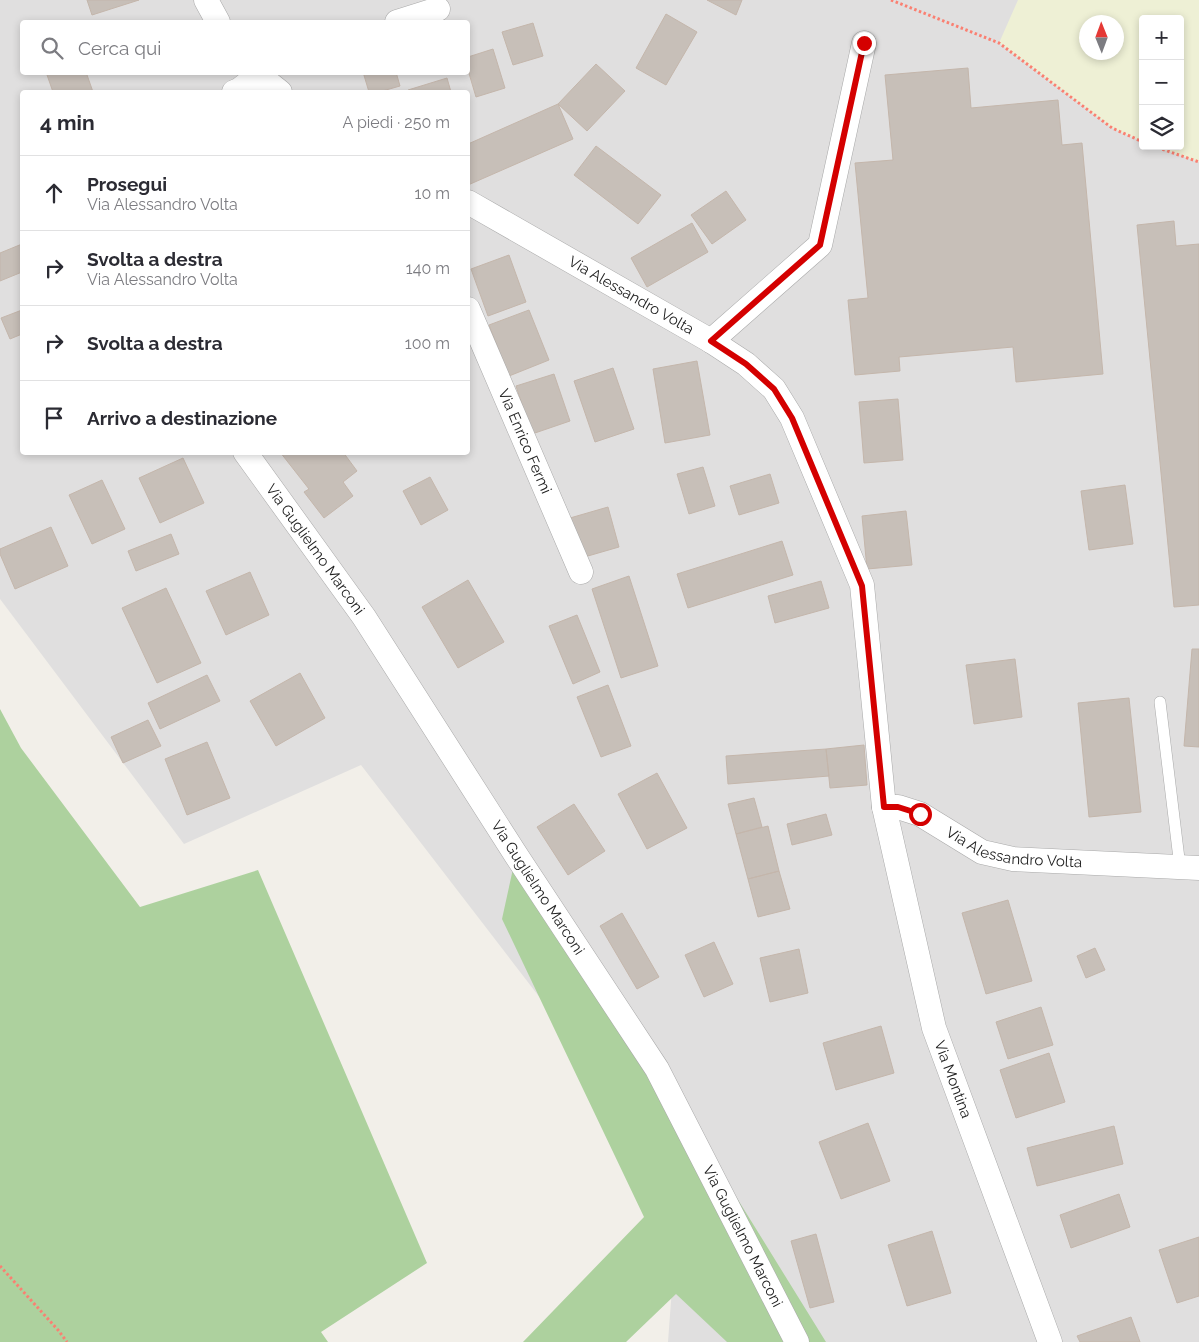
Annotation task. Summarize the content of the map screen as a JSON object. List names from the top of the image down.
{
  "streets": {
    "street": [
      "Via Alessandro Volta",
      "Via Enrico Fermi",
      "Via Guglielmo Marconi",
      "Via Montina"
    ]
  },
  "crossings": [
    ["Via Alessandro Volta", "Via Montina"]
  ],
  "north": "top",
  "page": {
    "map_buttons": ["+", "−"],
    "search": "Cerca qui",
    "heading": ["4 min", "A piedi · 250 m"],
    "list": [
      ["Prosegui", "Via Alessandro Volta", "10 m"],
      ["Svolta a destra", "Via Alessandro Volta", "140 m"],
      ["Svolta a destra", "100 m"],
      "Arrivo a destinazione"
    ]
  }
}
